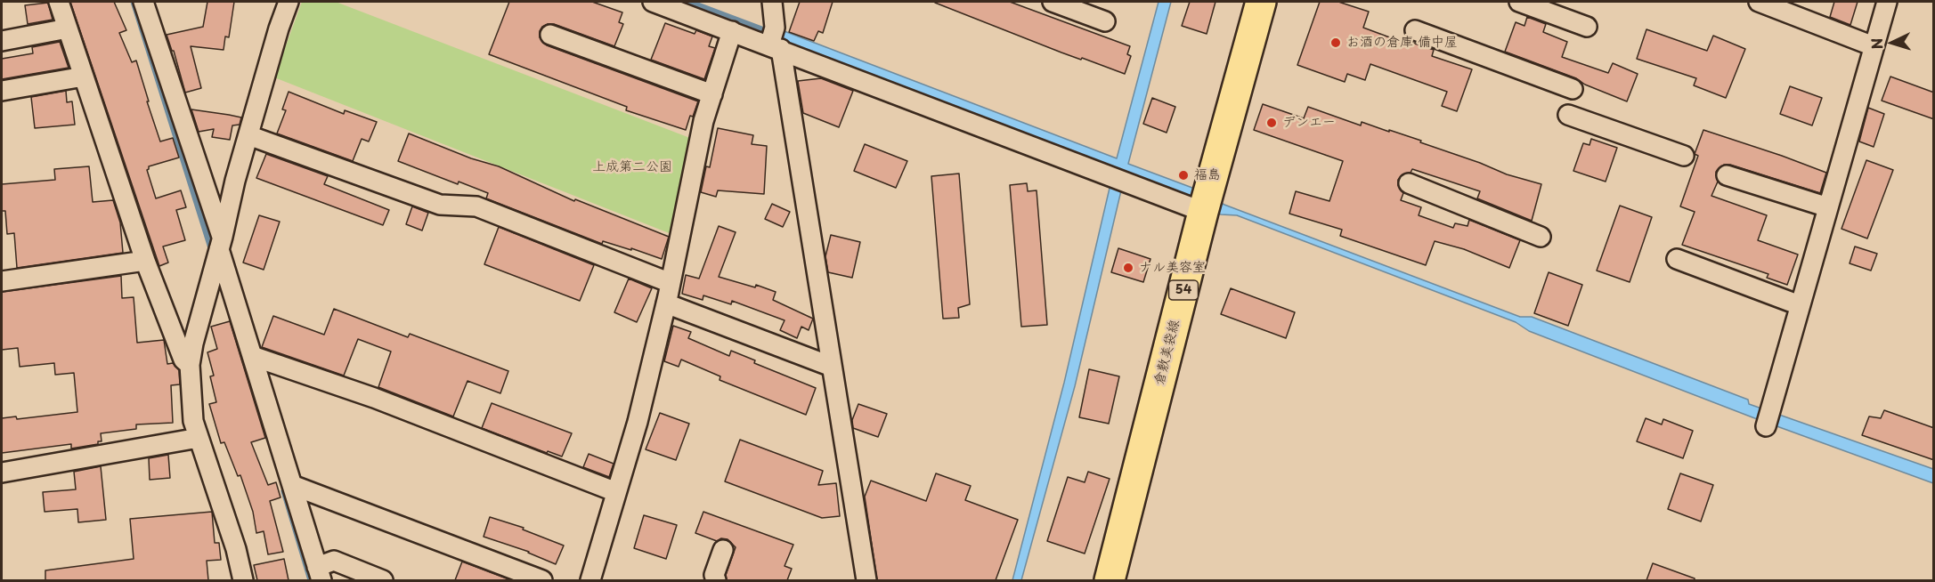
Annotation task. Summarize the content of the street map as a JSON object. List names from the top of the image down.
{
  "streets": {
    "main road": ["54", "倉敷美袋線"]
  },
  "parks": ["上成第二公園"],
  "places": [
    "お酒の倉庫 備中屋",
    "デンエー",
    "福島",
    "ナル美容室"
  ],
  "north": "left"
}
